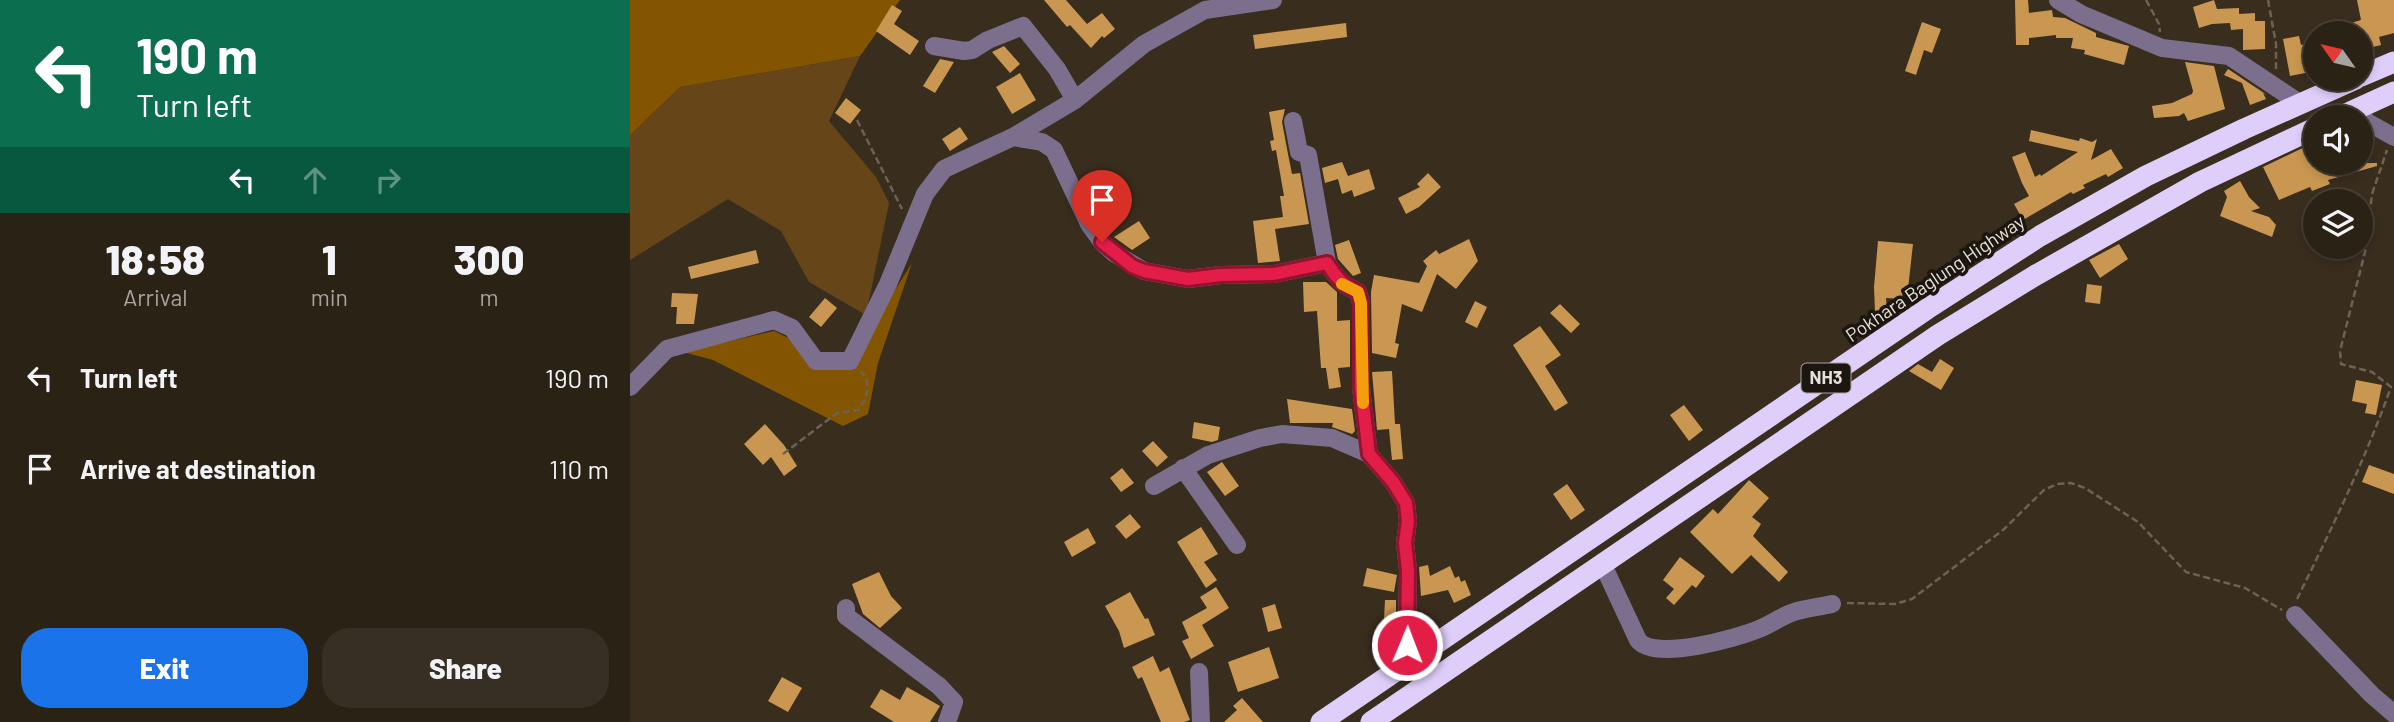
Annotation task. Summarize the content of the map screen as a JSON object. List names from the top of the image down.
{
  "streets": {
    "highway": ["Pokhara Baglung Highway", "NH3"]
  },
  "north": "top left",
  "page": {
    "turn": ["190 m", "Turn left"],
    "eta": [
      "18:58",
      "Arrival",
      "1",
      "min",
      "300",
      "m"
    ],
    "list": [
      {
        "name": "Turn left",
        "value": "190 m"
      },
      {
        "name": "Arrive at destination",
        "value": "110 m"
      }
    ],
    "buttons": ["Exit", "Share"]
  }
}
